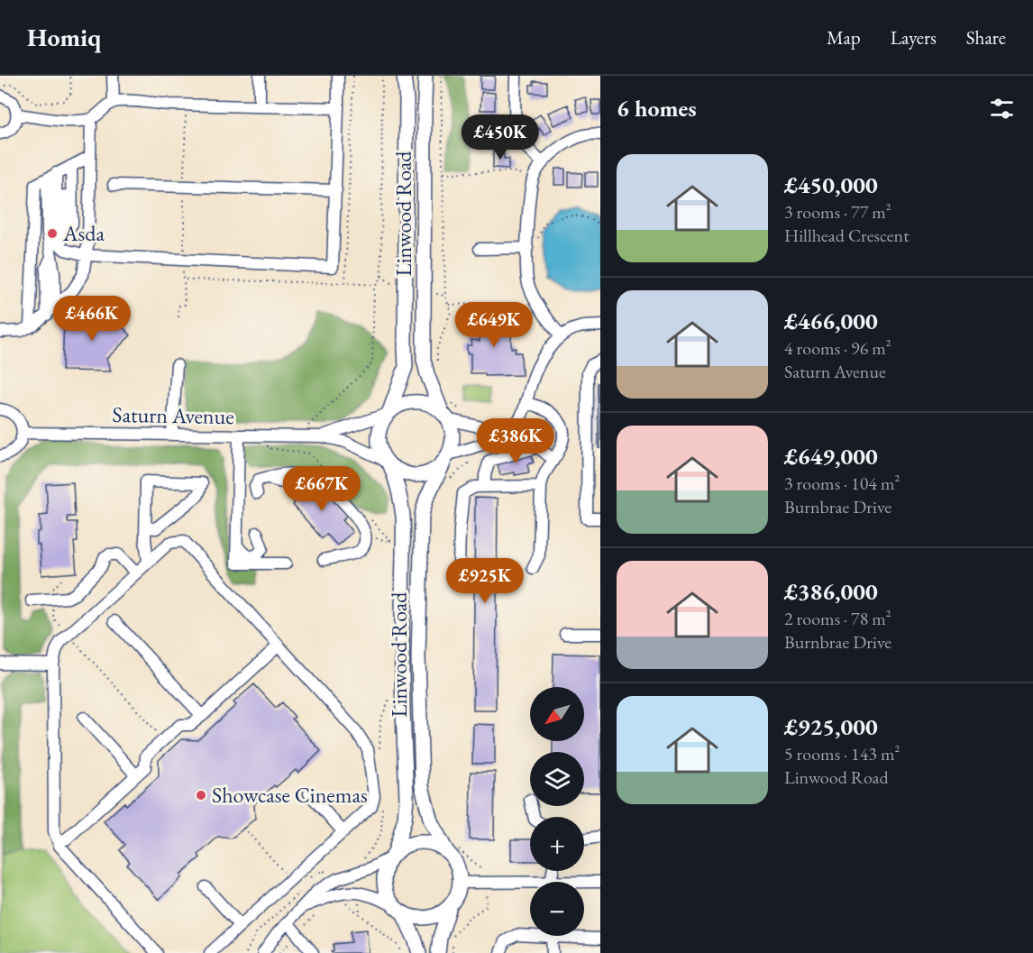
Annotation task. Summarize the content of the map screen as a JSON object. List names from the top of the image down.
{
  "streets": {
    "main road": ["Linwood Road"],
    "street": ["Saturn Avenue"]
  },
  "crossings": [
    ["Linwood Road", "Saturn Avenue"]
  ],
  "places": ["Asda", "Showcase Cinemas"],
  "north": "bottom left",
  "page": {
    "header": "Homiq",
    "nav": ["Map", "Layers", "Share"],
    "heading": "6 homes",
    "price": [
      "£450K",
      "£466K",
      "£649K",
      "£386K",
      "£667K",
      "£925K"
    ],
    "list": [
      {
        "name": "£450,000",
        "note": "3 rooms · 77 m² · Hillhead Crescent"
      },
      {
        "name": "£466,000",
        "note": "4 rooms · 96 m² · Saturn Avenue"
      },
      {
        "name": "£649,000",
        "note": "3 rooms · 104 m² · Burnbrae Drive"
      },
      {
        "name": "£386,000",
        "note": "2 rooms · 78 m² · Burnbrae Drive"
      },
      {
        "name": "£925,000",
        "note": "5 rooms · 143 m² · Linwood Road"
      }
    ],
    "map_buttons": ["+", "−"]
  }
}
